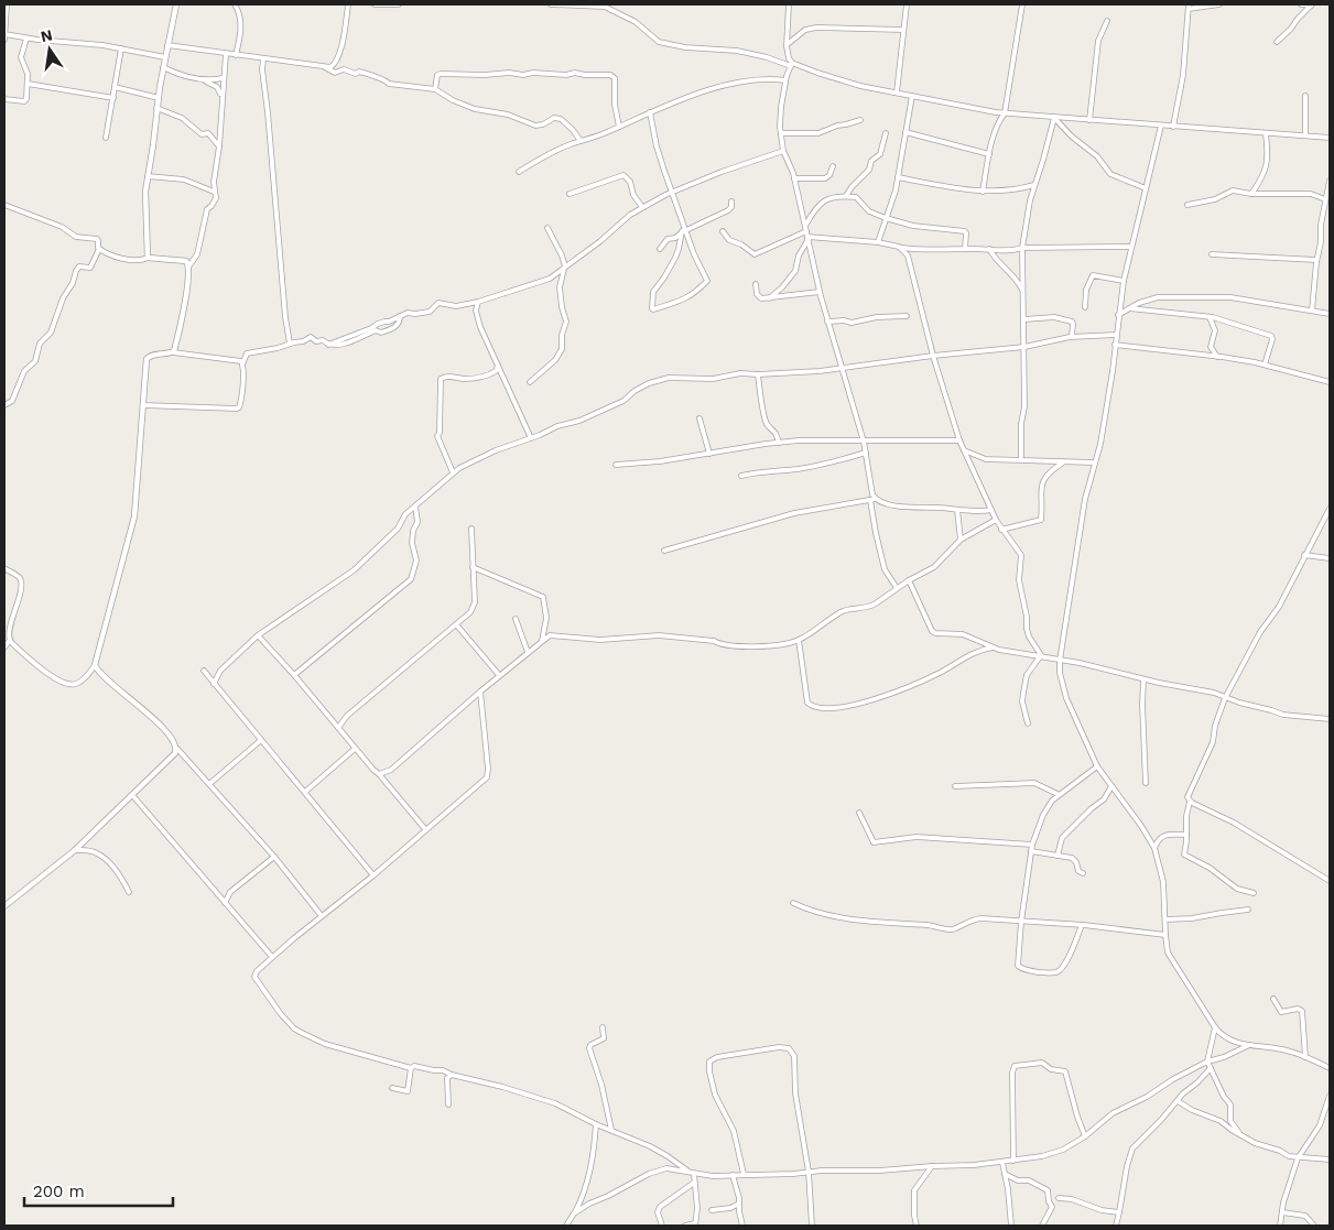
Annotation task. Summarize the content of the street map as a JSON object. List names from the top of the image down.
{
  "scale_bar": "200 m",
  "north": "top"
}
